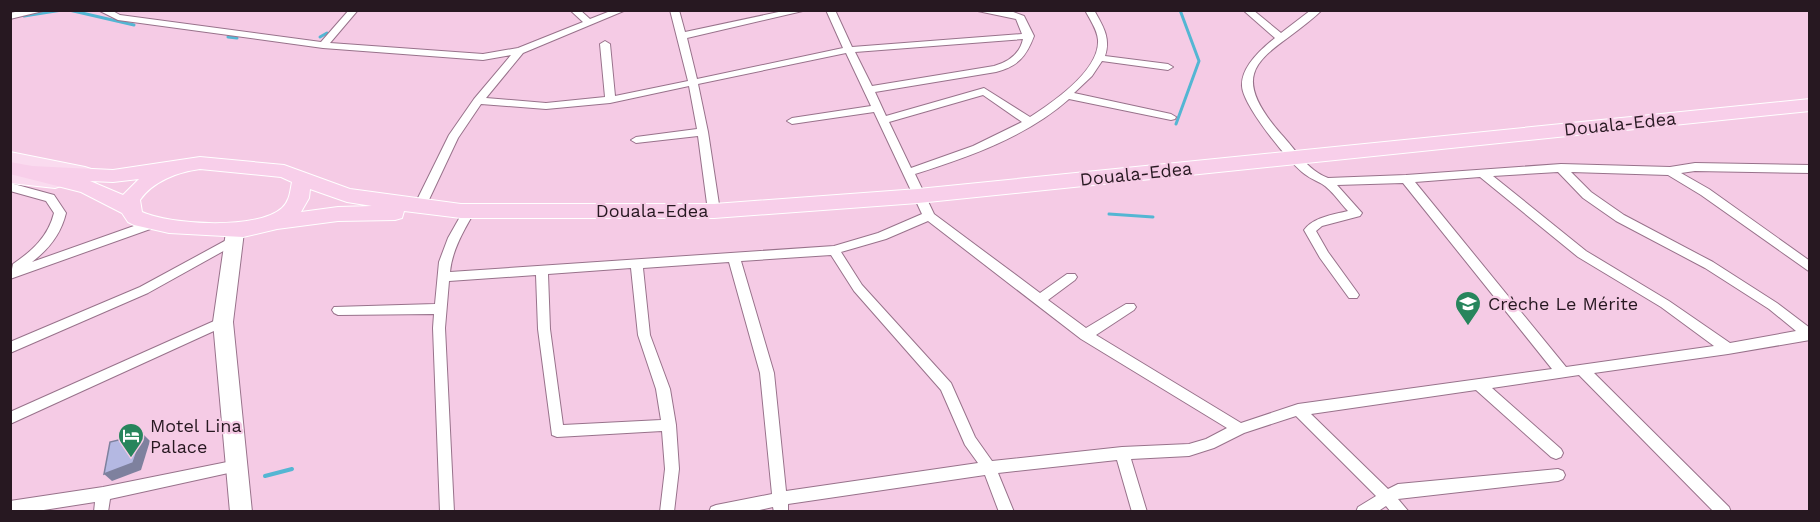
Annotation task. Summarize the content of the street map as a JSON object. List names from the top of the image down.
{
  "streets": {
    "highway": ["Douala-Edea"]
  },
  "places": {
    "school or university": ["Crèche Le Mérite"],
    "hotel": ["Motel Lina Palace"]
  }
}
